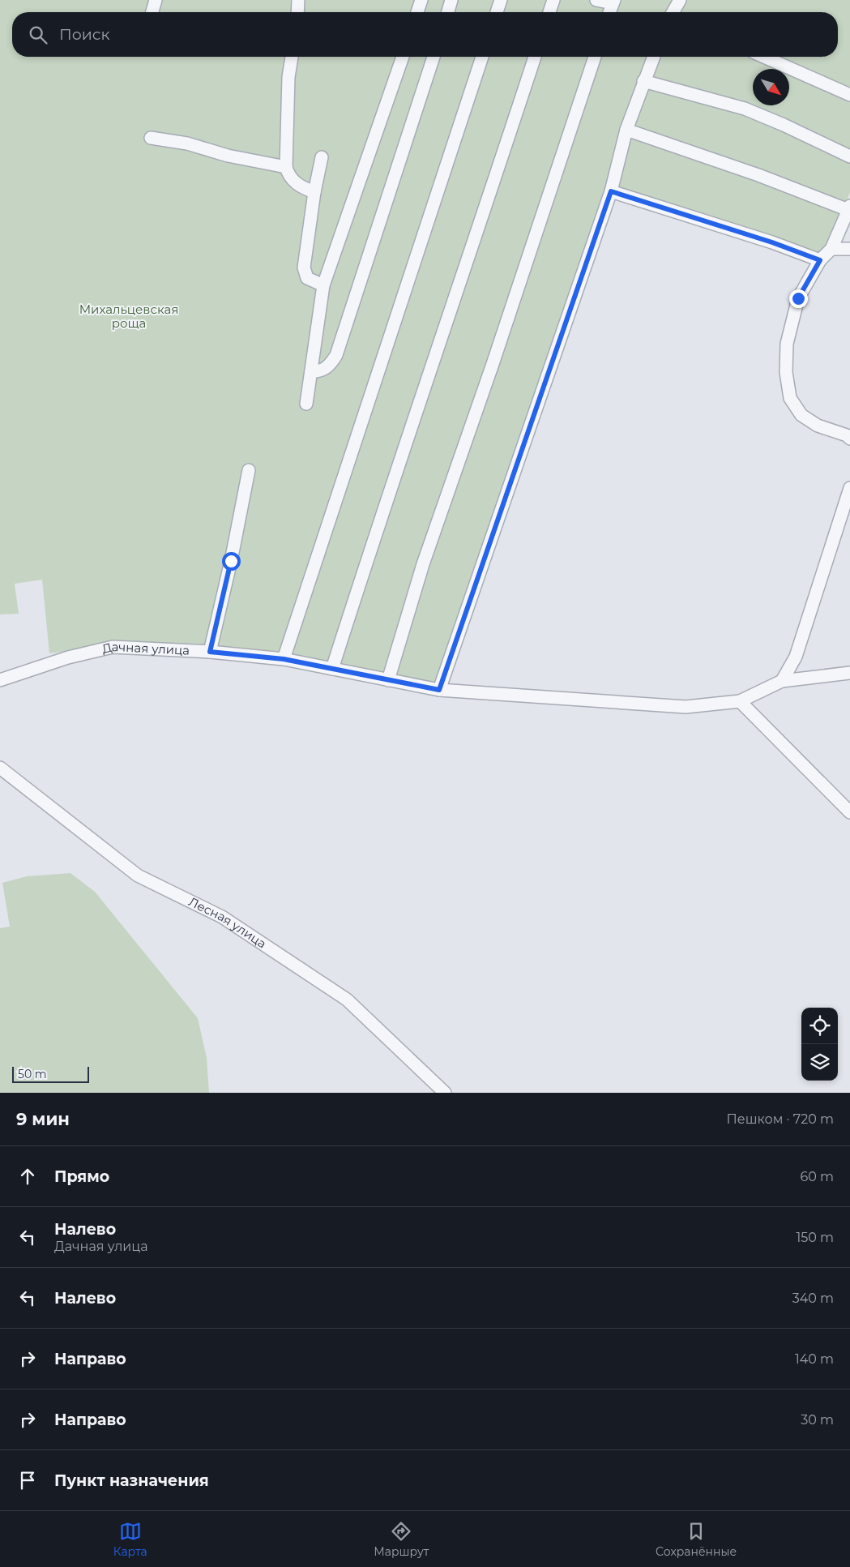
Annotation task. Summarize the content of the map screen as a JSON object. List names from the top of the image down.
{
  "streets": {
    "street": ["Дачная улица", "Лесная улица"]
  },
  "parks": ["Михальцевская роща"],
  "scale_bar": "50 m",
  "north": "bottom right",
  "page": {
    "search": "Поиск",
    "scale": "50 m",
    "heading": ["9 мин", "Пешком · 720 m"],
    "list": [
      ["Прямо", "60 m"],
      ["Налево", "Дачная улица", "150 m"],
      ["Налево", "340 m"],
      ["Направо", "140 m"],
      ["Направо", "30 m"],
      "Пункт назначения"
    ],
    "nav": ["Карта", "Маршрут", "Сохранённые"]
  }
}
